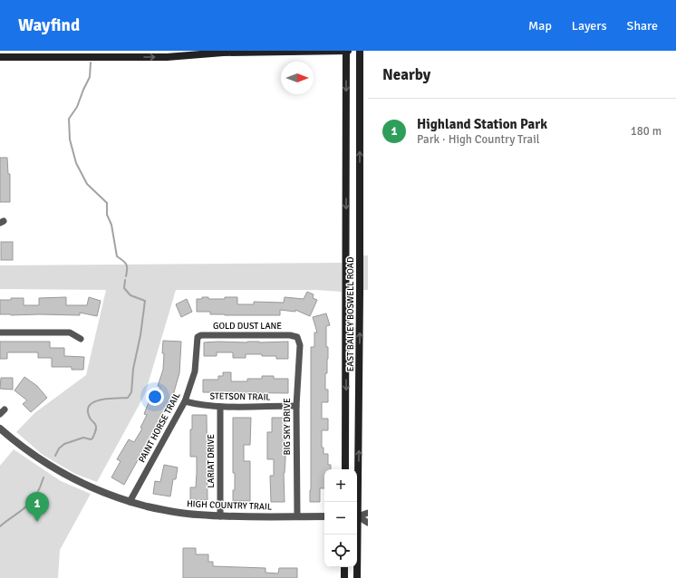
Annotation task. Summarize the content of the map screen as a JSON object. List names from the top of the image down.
{
  "streets": {
    "main road": ["EAST BAILEY BOSWELL ROAD"],
    "street": [
      "GOLD DUST LANE",
      "STETSON TRAIL",
      "BIG SKY DRIVE",
      "PAINT HORSE TRAIL",
      "LARIAT DRIVE",
      "HIGH COUNTRY TRAIL"
    ]
  },
  "crossings": [
    ["GOLD DUST LANE", "BIG SKY DRIVE"],
    ["GOLD DUST LANE", "PAINT HORSE TRAIL"],
    ["STETSON TRAIL", "BIG SKY DRIVE"],
    ["STETSON TRAIL", "PAINT HORSE TRAIL"],
    ["STETSON TRAIL", "LARIAT DRIVE"],
    ["BIG SKY DRIVE", "HIGH COUNTRY TRAIL"],
    ["PAINT HORSE TRAIL", "HIGH COUNTRY TRAIL"],
    ["LARIAT DRIVE", "HIGH COUNTRY TRAIL"]
  ],
  "north": "right",
  "page": {
    "header": "Wayfind",
    "nav": ["Map", "Layers", "Share"],
    "heading": "Nearby",
    "list": [
      {
        "mark": "1",
        "name": "Highland Station Park",
        "note": "Park · High Country Trail",
        "value": "180 m"
      }
    ],
    "map_buttons": ["+", "−"],
    "pins": "1"
  }
}
